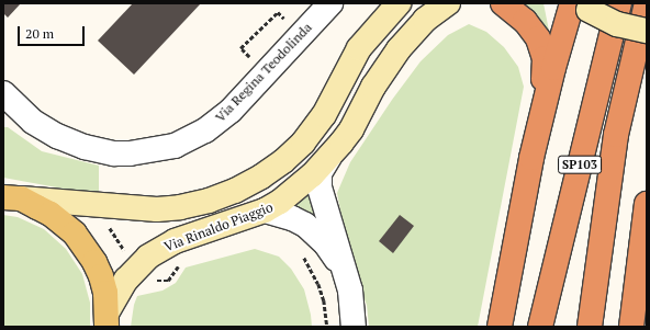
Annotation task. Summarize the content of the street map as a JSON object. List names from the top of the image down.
{
  "streets": {
    "highway": ["SP103"],
    "street": ["Via Regina Teodolinda", "Via Rinaldo Piaggio"]
  },
  "scale_bar": "20 m"
}
